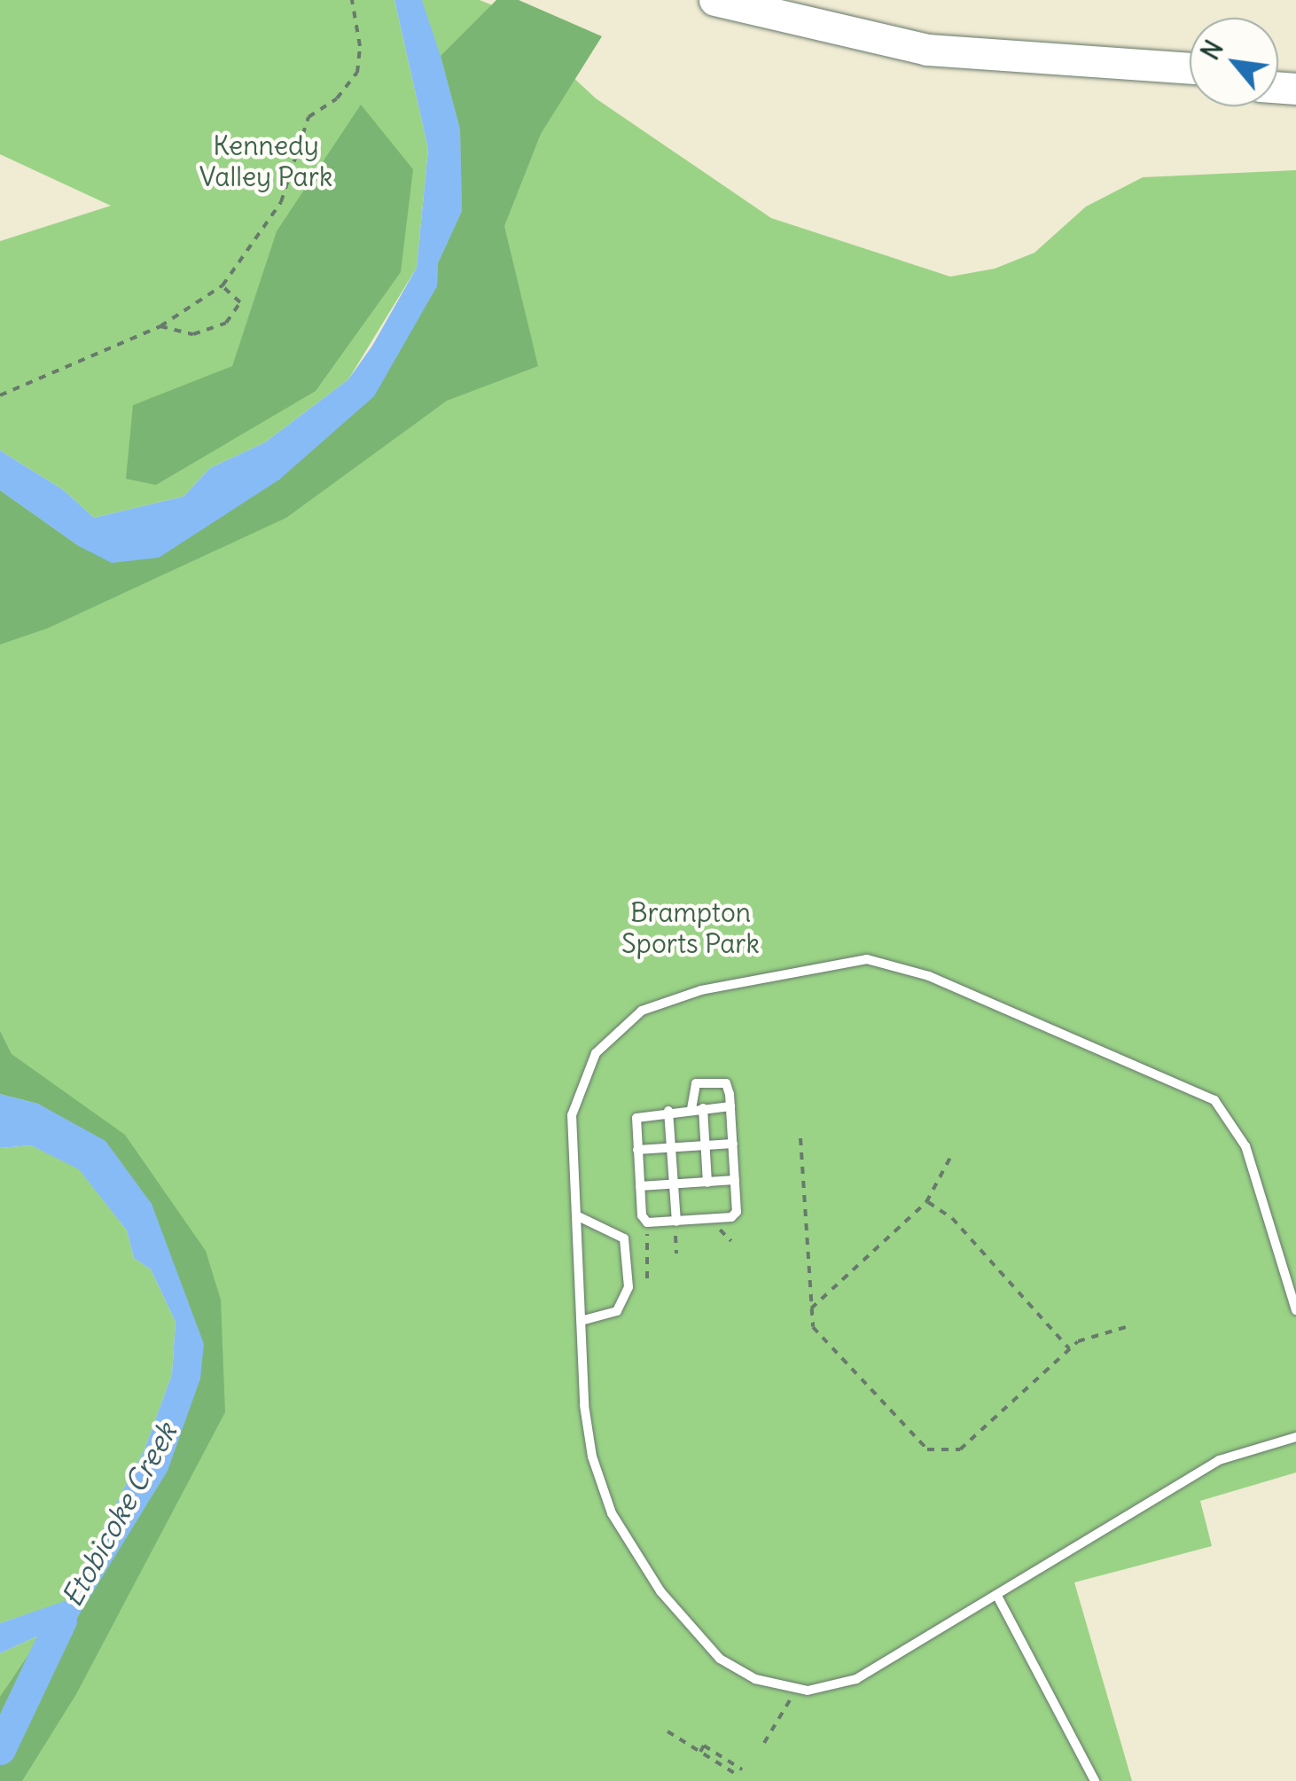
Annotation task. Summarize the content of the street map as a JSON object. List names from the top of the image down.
{
  "water": ["Etobicoke Creek"],
  "parks": ["Kennedy Valley Park", "Brampton Sports Park"],
  "north": "top left"
}
